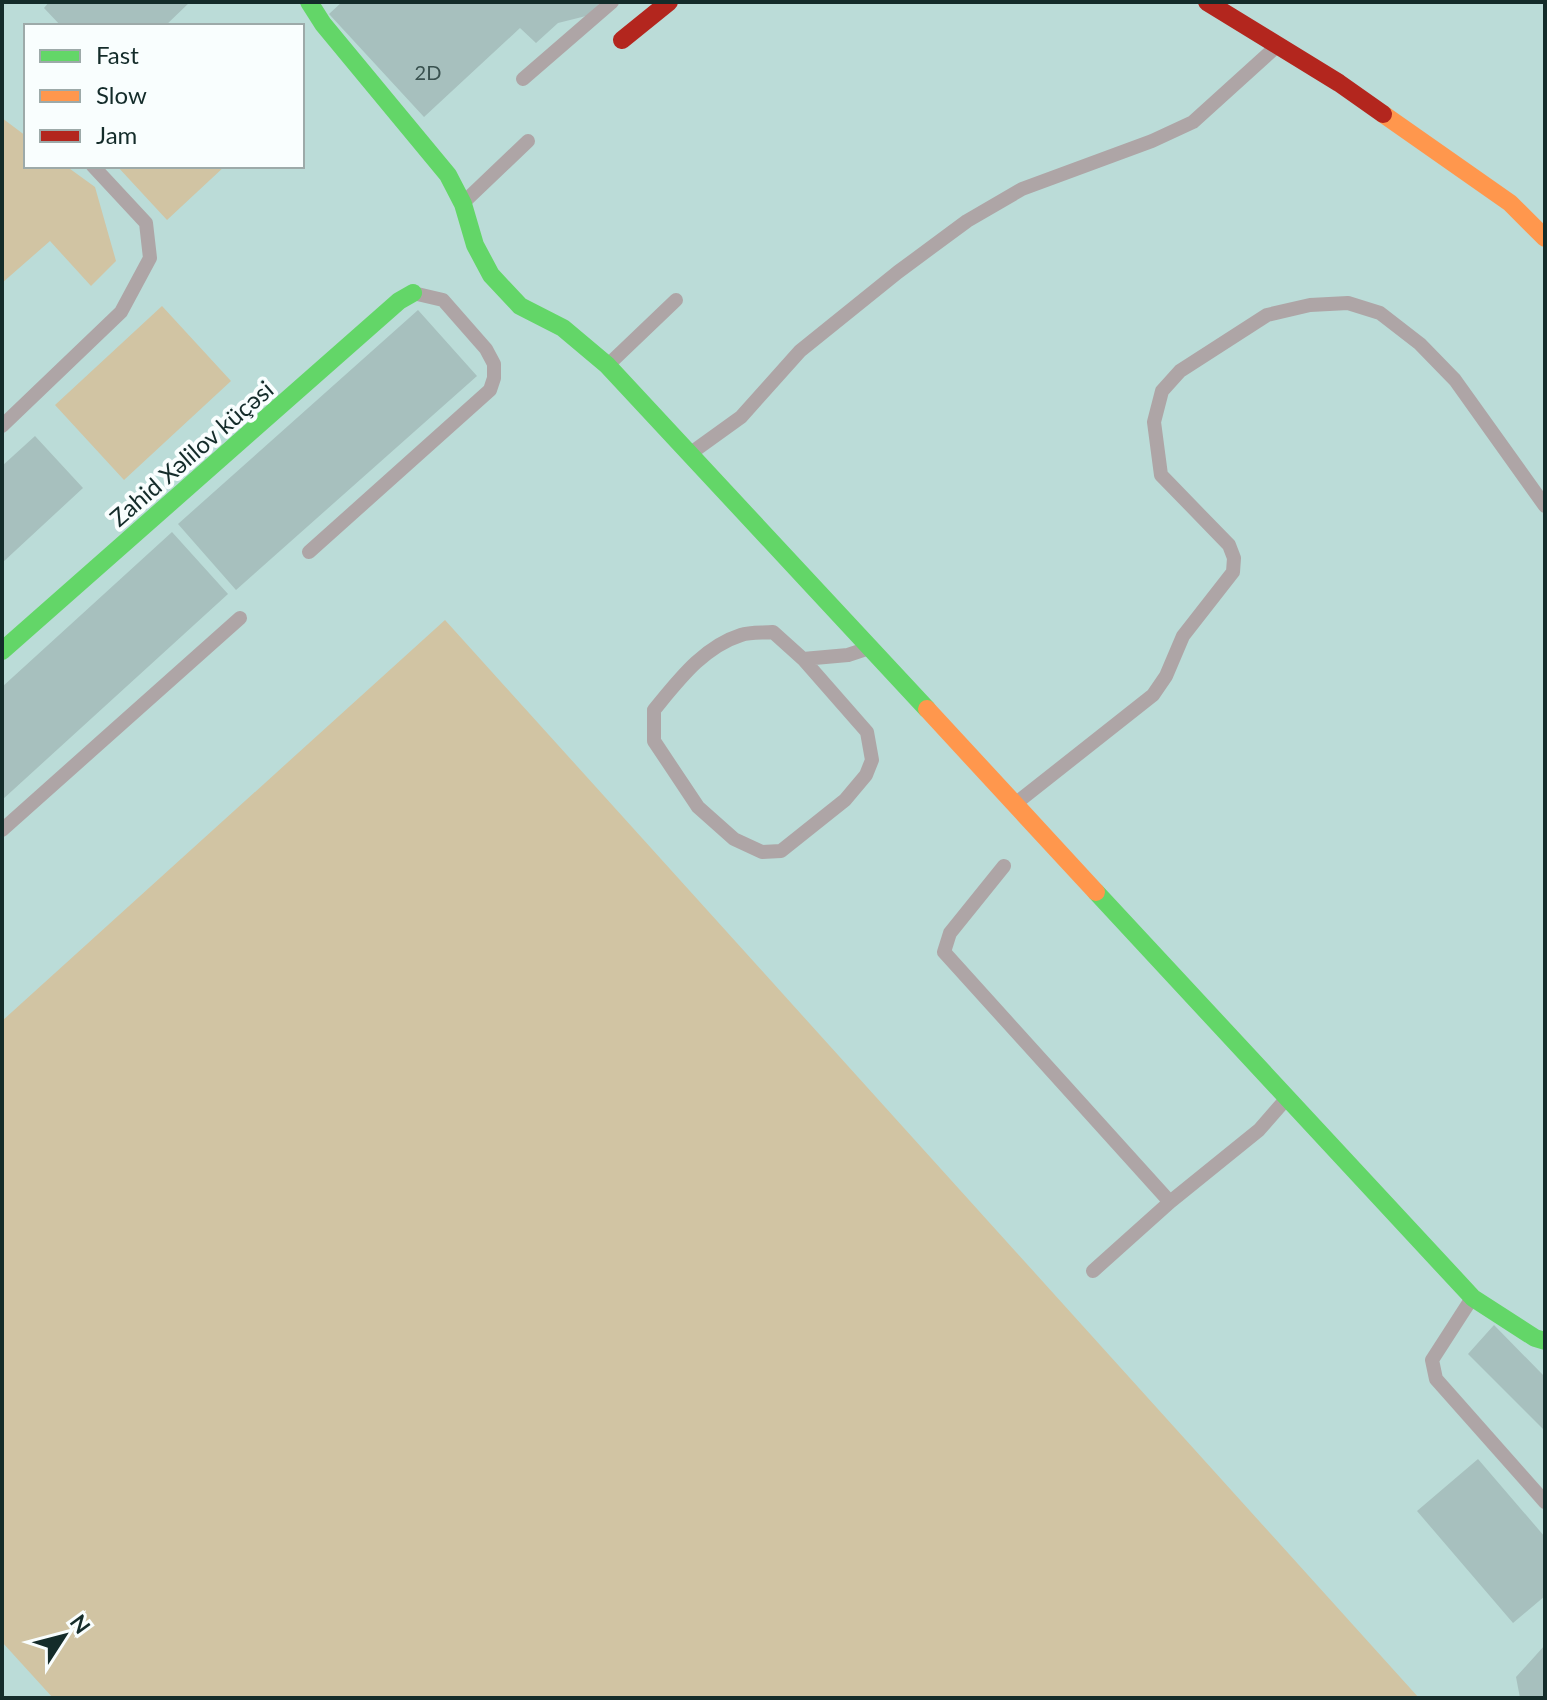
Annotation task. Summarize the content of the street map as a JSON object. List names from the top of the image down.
{
  "streets": {
    "street": ["Zahid Xəlilov küçəsi"]
  },
  "house_numbers": ["2D"],
  "legend": ["Fast", "Slow", "Jam"],
  "north": "top right"
}
